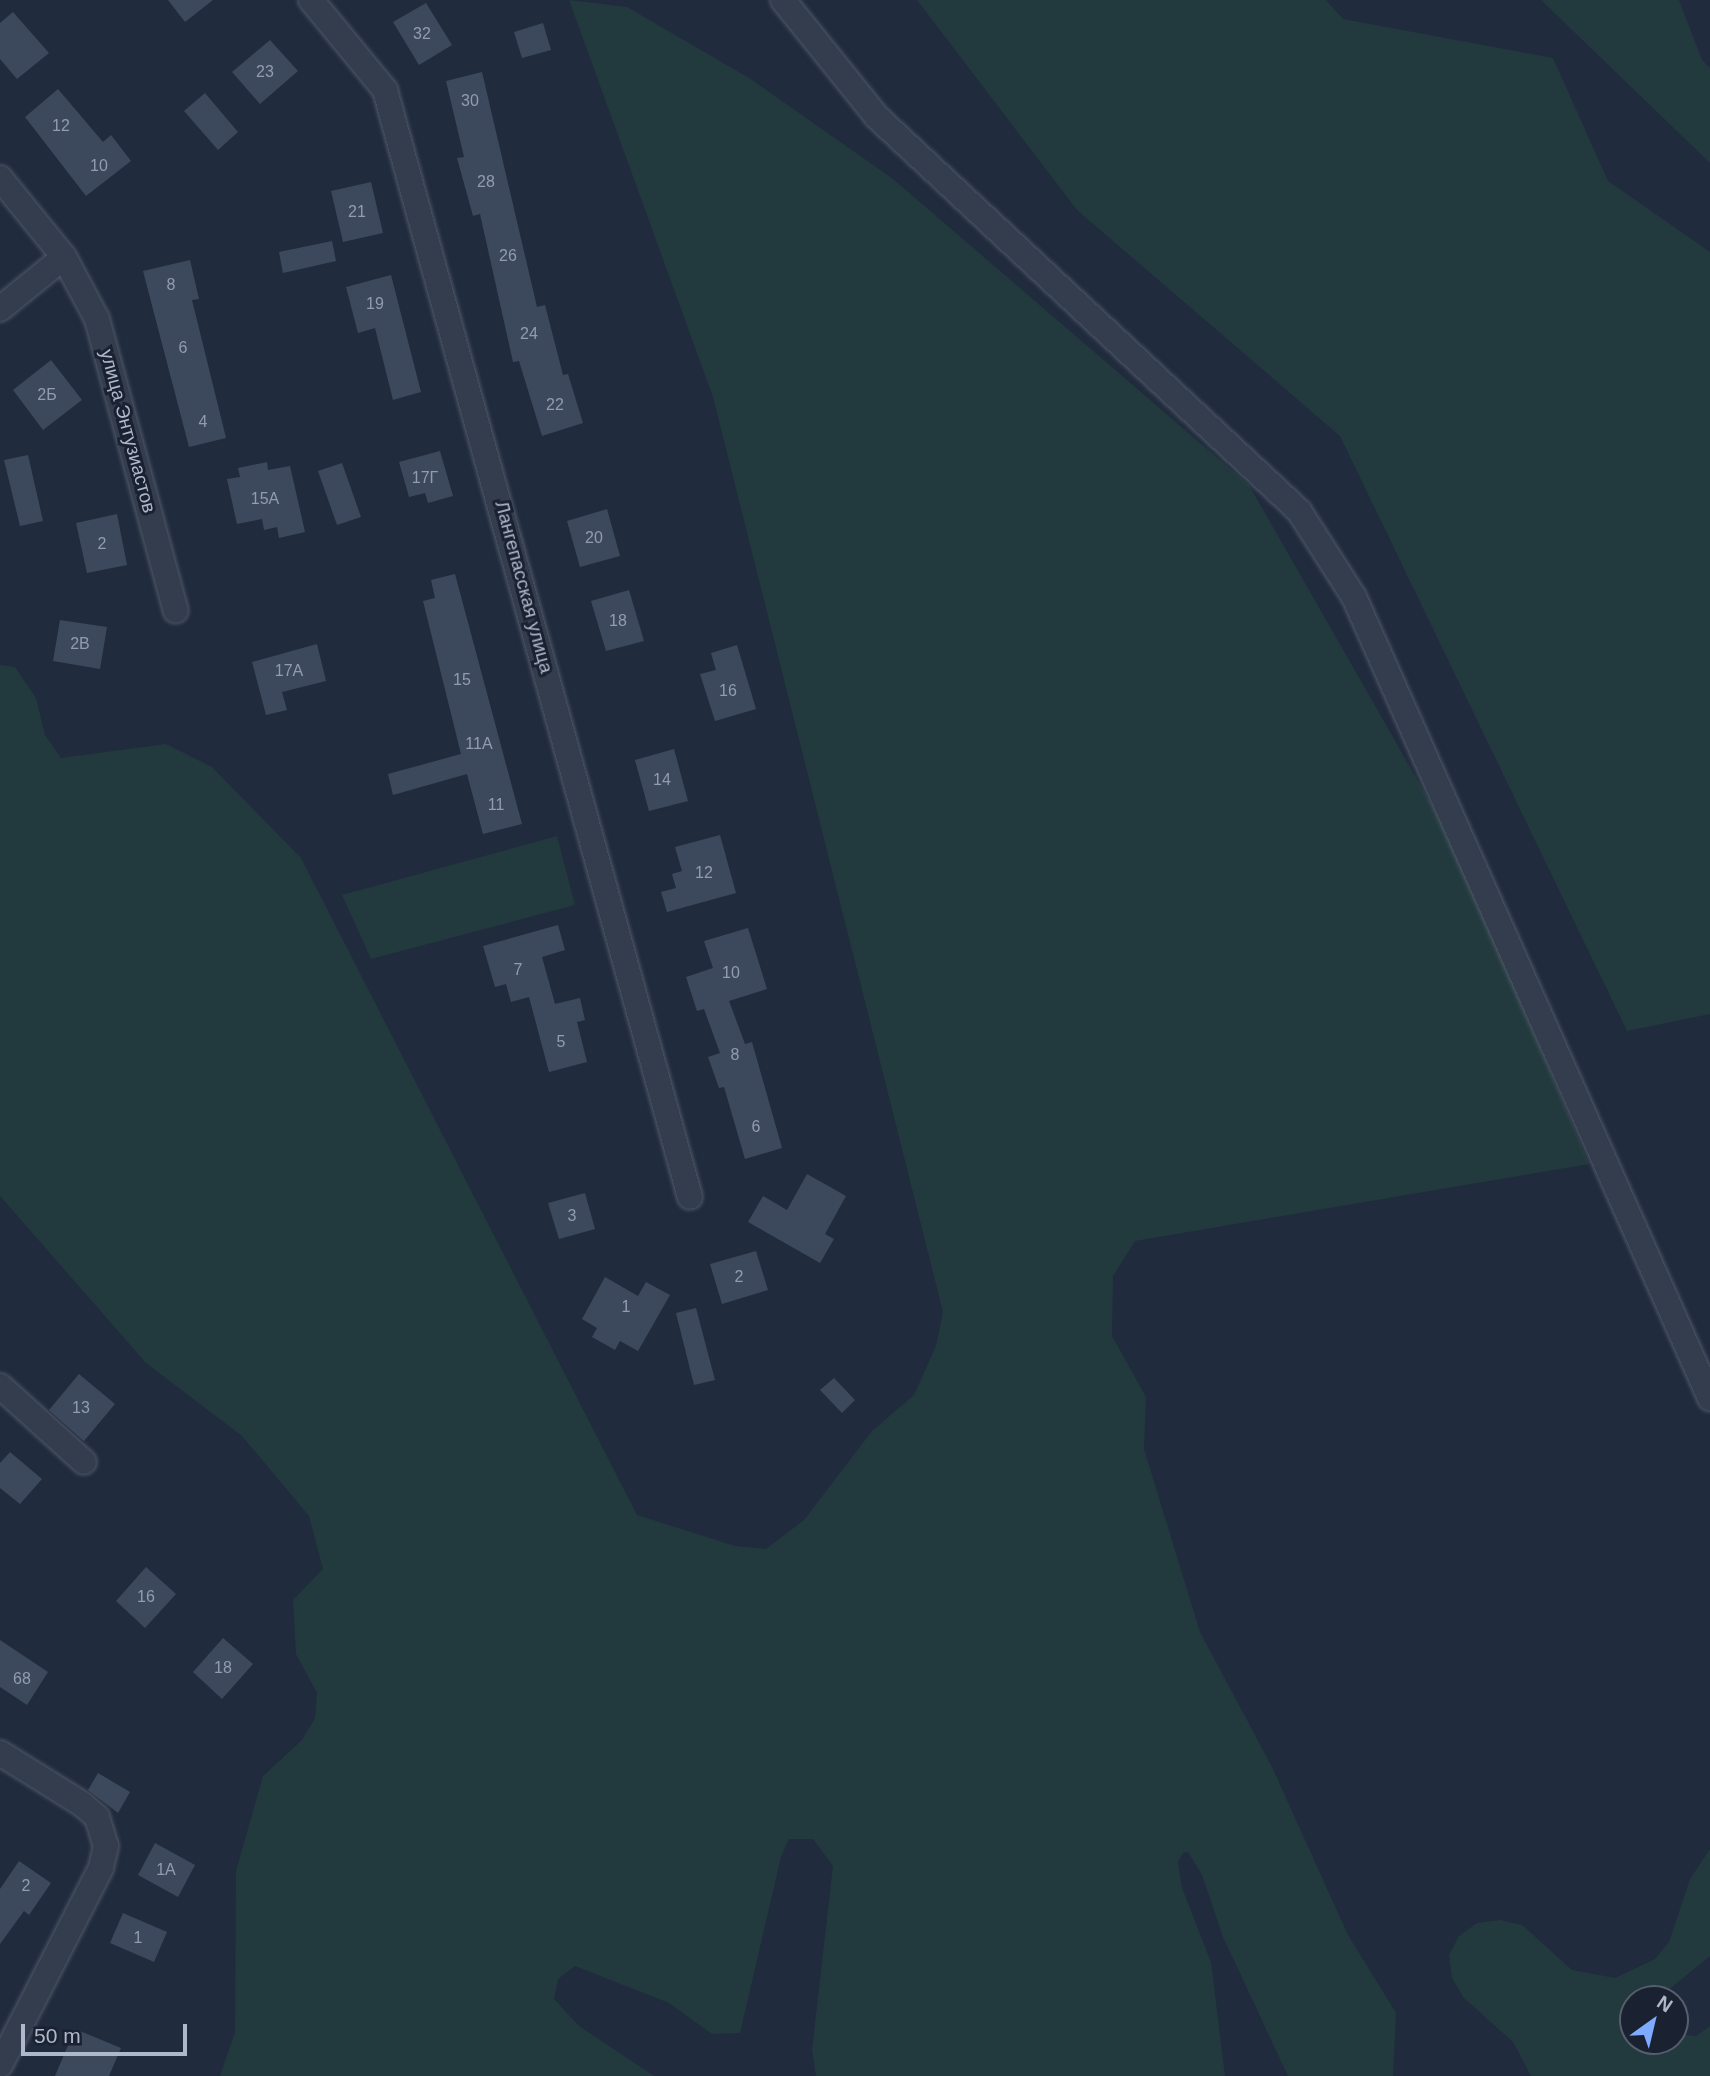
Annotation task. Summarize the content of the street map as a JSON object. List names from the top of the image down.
{
  "streets": {
    "street": ["улица Энтузиастов", "Лангепасская улица"]
  },
  "house_numbers": [
    "32",
    "23",
    "30",
    "12",
    "10",
    "28",
    "21",
    "26",
    "8",
    "19",
    "24",
    "6",
    "2Б",
    "22",
    "4",
    "17Г",
    "15А",
    "20",
    "2",
    "18",
    "2В",
    "17А",
    "15",
    "16",
    "11А",
    "14",
    "11",
    "12",
    "7",
    "10",
    "5",
    "8",
    "6",
    "3",
    "2",
    "1",
    "13",
    "16",
    "18",
    "68",
    "1А",
    "2",
    "1"
  ],
  "scale_bar": "50 m",
  "north": "top right"
}
